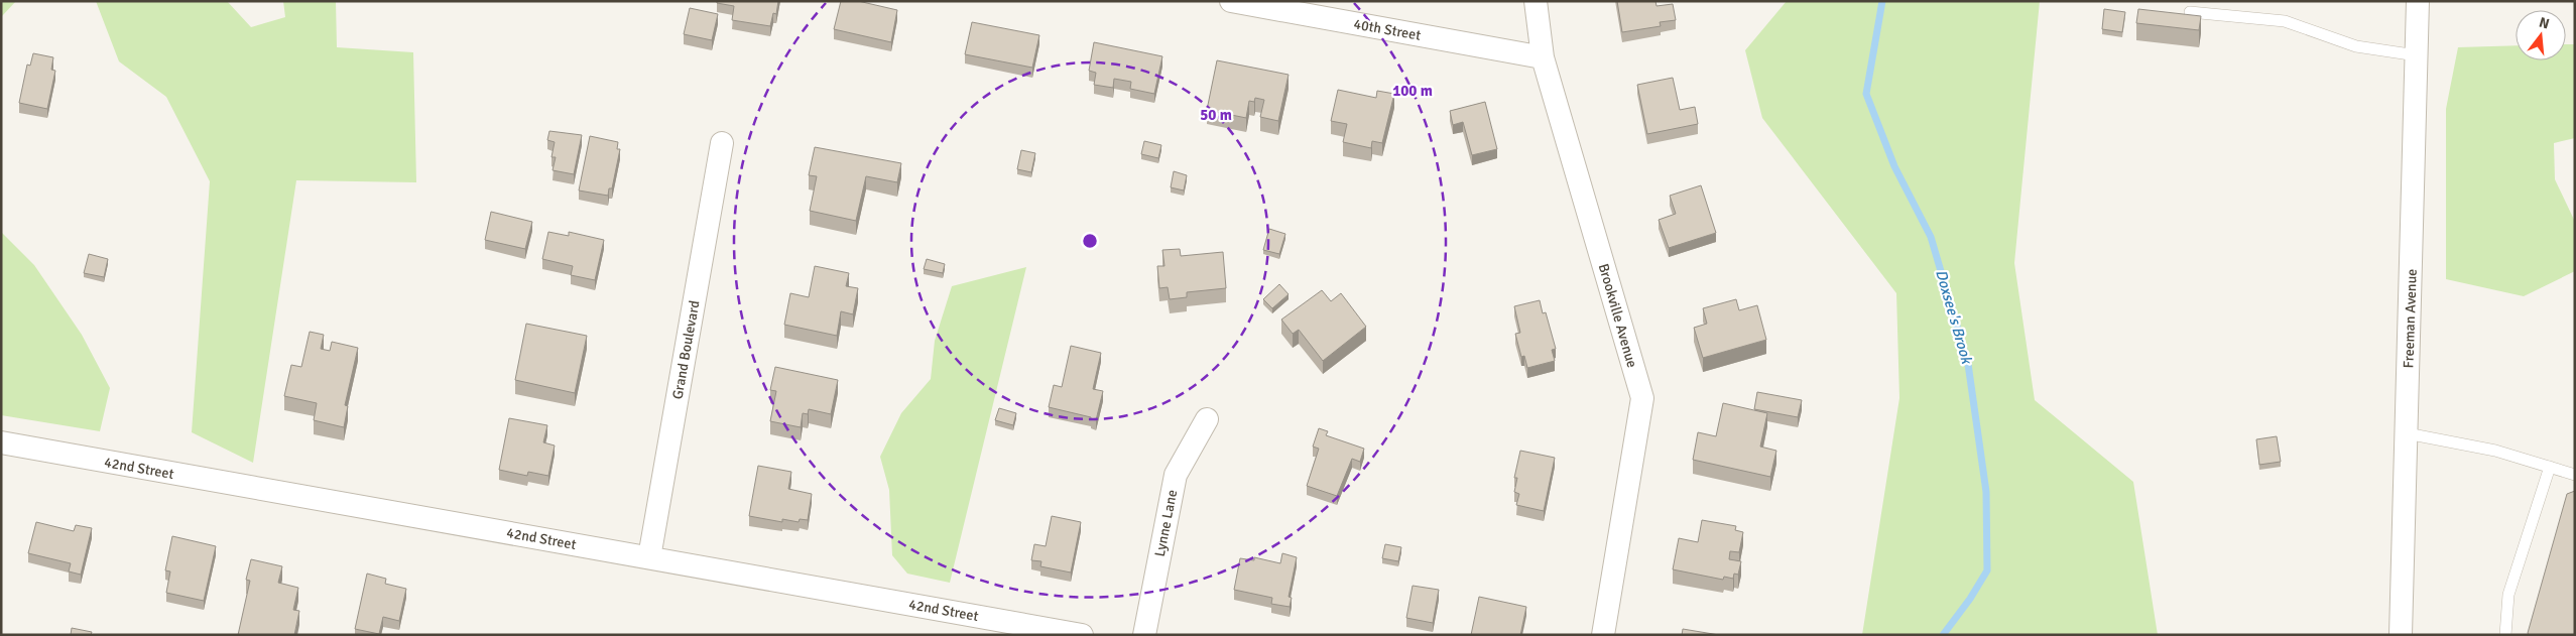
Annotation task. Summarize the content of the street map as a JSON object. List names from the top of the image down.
{
  "streets": {
    "street": [
      "40th Street",
      "Brookville Avenue",
      "Freeman Avenue",
      "Grand Boulevard",
      "42nd Street",
      "Lynne Lane"
    ]
  },
  "crossings": [
    ["40th Street", "Brookville Avenue"],
    ["Grand Boulevard", "42nd Street"]
  ],
  "water": ["Doxsee's Brook"],
  "north": "top",
  "rings": ["100 m", "50 m"]
}
